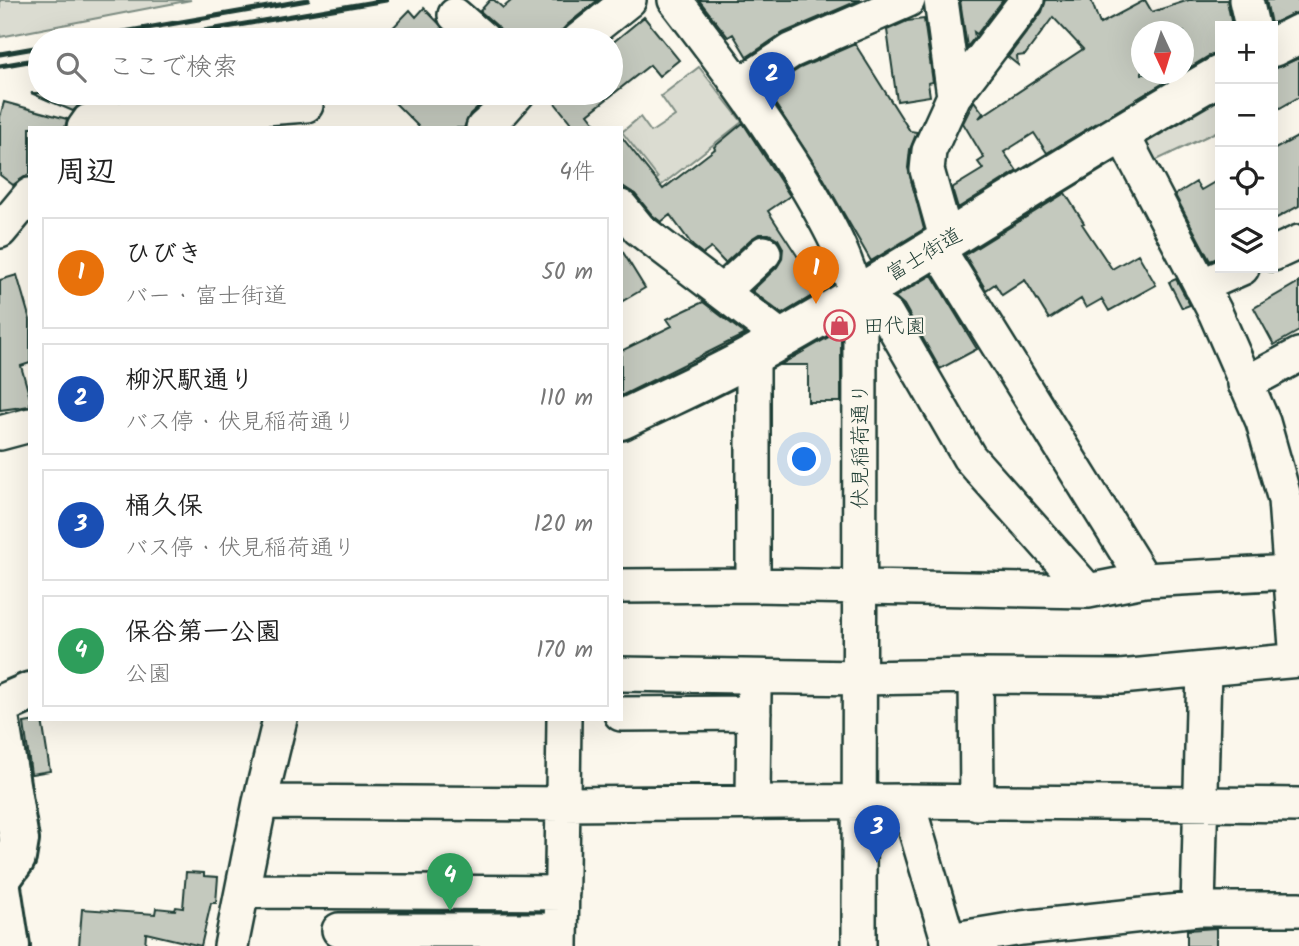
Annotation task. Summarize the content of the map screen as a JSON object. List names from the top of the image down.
{
  "streets": {
    "main road": ["富士街道"],
    "street": ["伏見稲荷通り"]
  },
  "crossings": [
    ["富士街道", "伏見稲荷通り"]
  ],
  "places": {
    "shop": ["田代園"]
  },
  "north": "bottom",
  "page": {
    "map_buttons": ["+", "−"],
    "search": "ここで検索",
    "pins": [
      "2",
      "1",
      "3",
      "4"
    ],
    "heading": ["周辺", "4件"],
    "list": [
      {
        "mark": "1",
        "name": "ひびき",
        "note": "バー · 富士街道",
        "value": "50 m"
      },
      {
        "mark": "2",
        "name": "柳沢駅通り",
        "note": "バス停 · 伏見稲荷通り",
        "value": "110 m"
      },
      {
        "mark": "3",
        "name": "桶久保",
        "note": "バス停 · 伏見稲荷通り",
        "value": "120 m"
      },
      {
        "mark": "4",
        "name": "保谷第一公園",
        "note": "公園",
        "value": "170 m"
      }
    ]
  }
}
